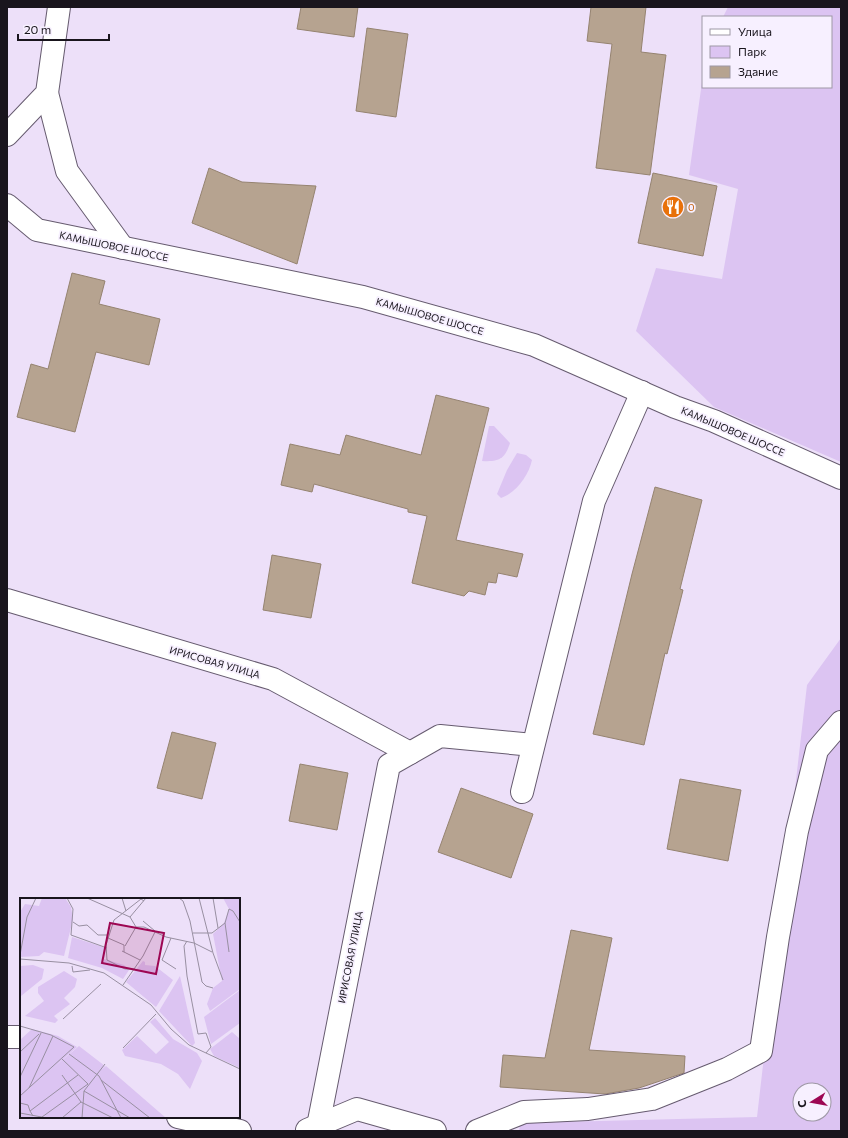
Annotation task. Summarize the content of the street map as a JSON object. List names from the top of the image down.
{
  "streets": {
    "street": ["КАМЫШОВОЕ ШОССЕ", "ИРИСОВАЯ УЛИЦА"]
  },
  "places": {
    "restaurant": ["0"]
  },
  "legend": ["Улица", "Парк", "Здание"],
  "scale_bar": "20 m",
  "north": "left"
}
